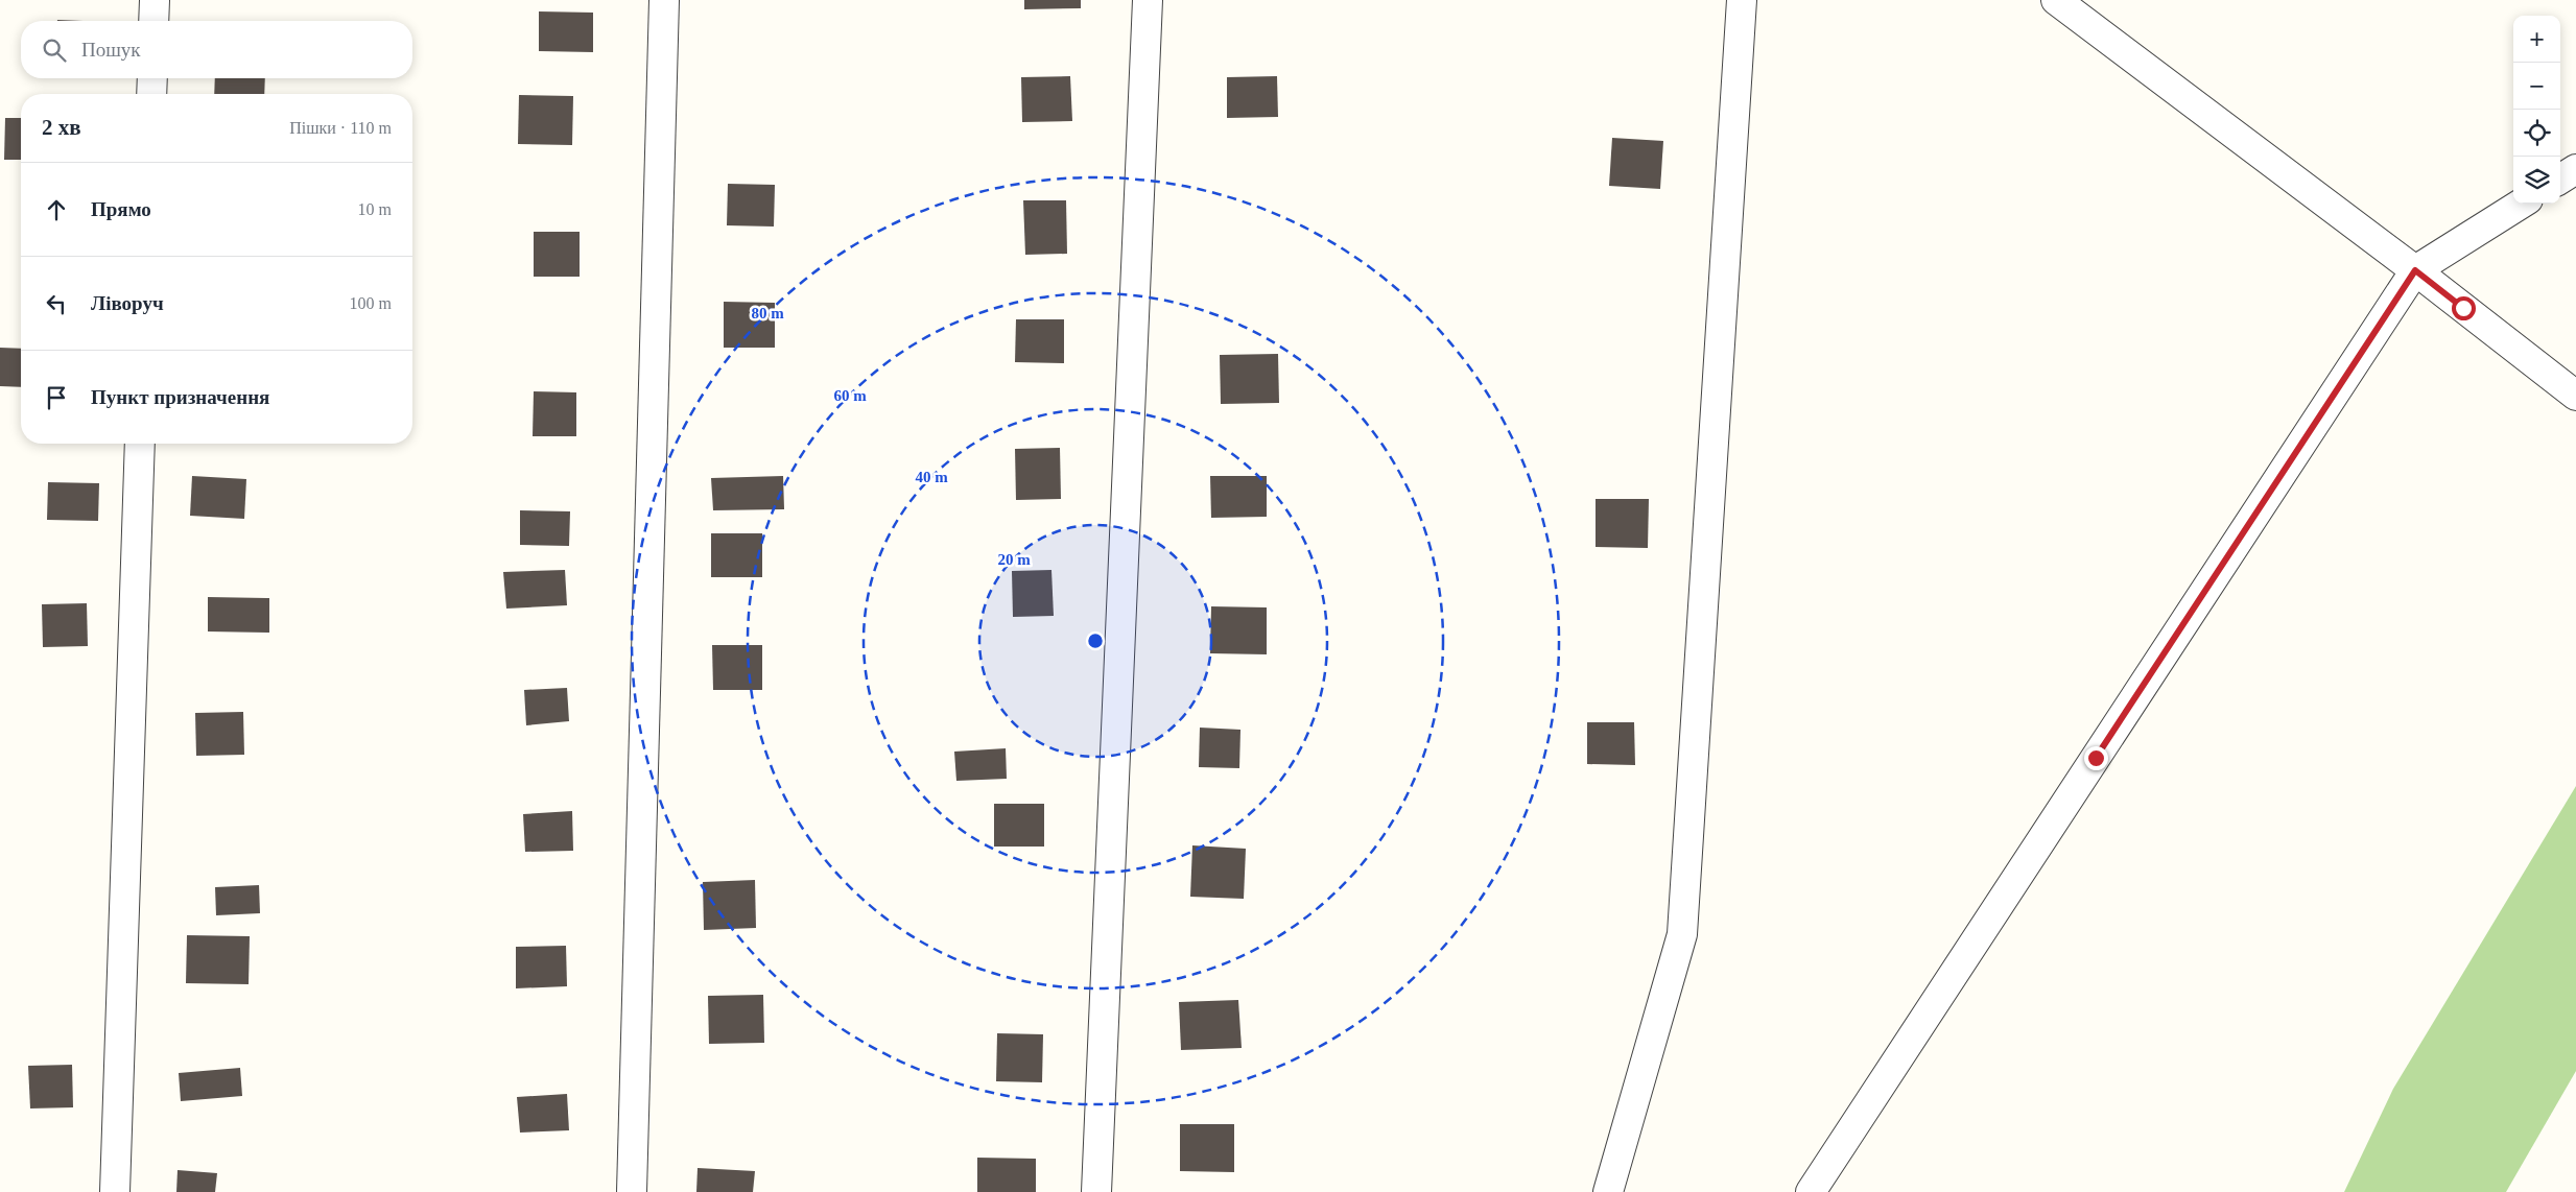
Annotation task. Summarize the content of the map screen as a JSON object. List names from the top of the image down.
{
  "page": {
    "map_buttons": ["+", "−"],
    "search": "Пошук",
    "heading": ["2 хв", "Пішки · 110 m"],
    "list": [
      ["Прямо", "10 m"],
      ["Ліворуч", "100 m"],
      "Пункт призначення"
    ]
  },
  "rings": [
    "80 m",
    "60 m",
    "40 m",
    "20 m"
  ]
}
